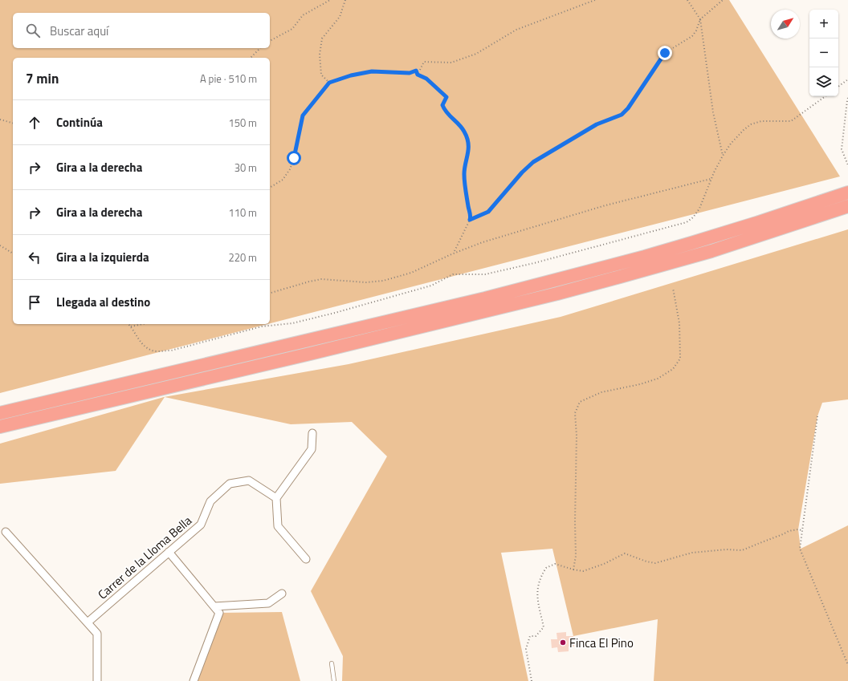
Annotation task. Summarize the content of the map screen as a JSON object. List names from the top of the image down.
{
  "streets": {
    "street": ["Carrer de la Lloma Bella"]
  },
  "places": ["Finca El Pino"],
  "north": "top right",
  "page": {
    "map_buttons": ["+", "−"],
    "search": "Buscar aquí",
    "heading": ["7 min", "A pie · 510 m"],
    "list": [
      ["Continúa", "150 m"],
      ["Gira a la derecha", "30 m"],
      ["Gira a la derecha", "110 m"],
      ["Gira a la izquierda", "220 m"],
      "Llegada al destino"
    ]
  }
}
